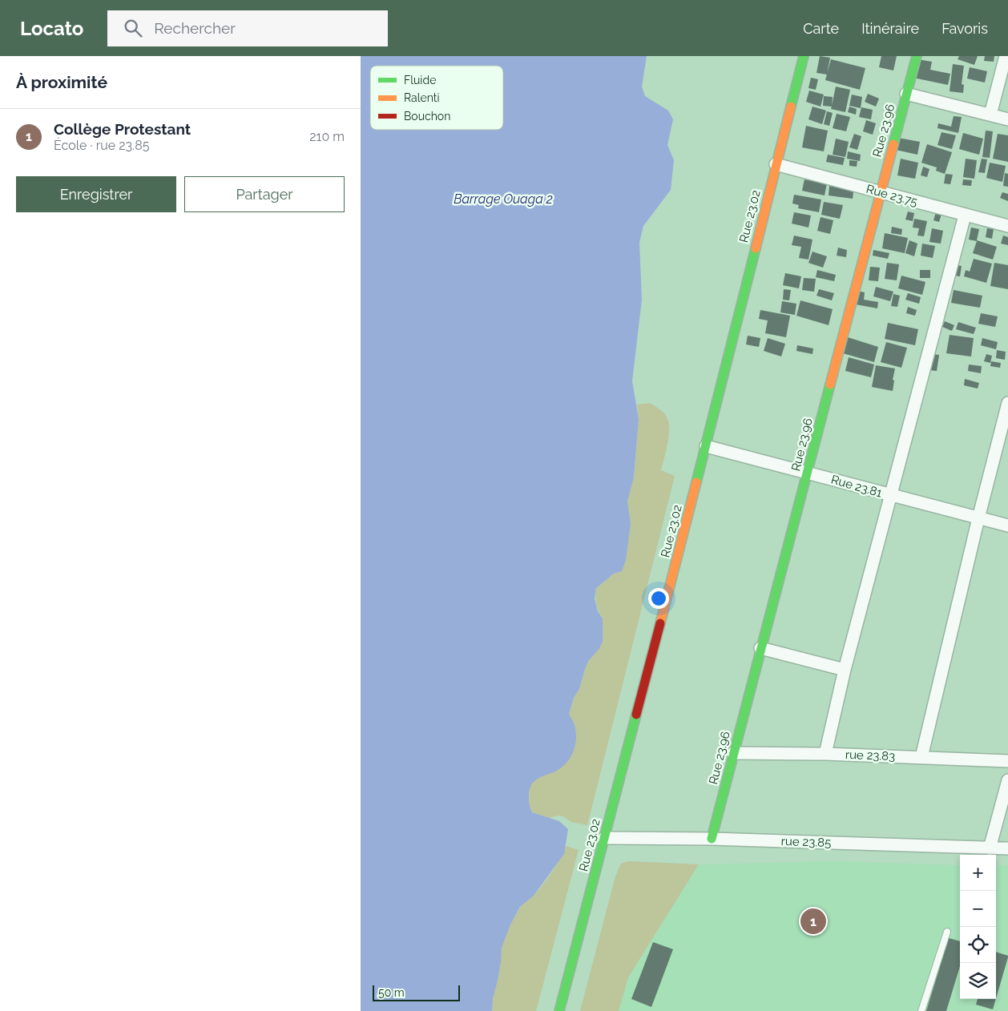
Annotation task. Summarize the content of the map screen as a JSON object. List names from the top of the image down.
{
  "streets": {
    "street": [
      "Rue 23.96",
      "Rue 23.75",
      "Rue 23.02",
      "Rue 23.81",
      "rue 23.83",
      "rue 23.85"
    ]
  },
  "crossings": [
    ["Rue 23.96", "Rue 23.75"],
    ["Rue 23.96", "Rue 23.81"],
    ["Rue 23.96", "rue 23.83"],
    ["Rue 23.96", "rue 23.85"],
    ["Rue 23.75", "Rue 23.02"],
    ["Rue 23.02", "Rue 23.81"],
    ["Rue 23.02", "rue 23.85"]
  ],
  "water": ["Barrage Ouaga 2"],
  "legend": ["Fluide", "Ralenti", "Bouchon"],
  "scale_bar": "50 m",
  "page": {
    "header": "Locato",
    "search": "Rechercher",
    "nav": ["Carte", "Itinéraire", "Favoris"],
    "heading": "À proximité",
    "list": [
      {
        "mark": "1",
        "name": "Collège Protestant",
        "note": "École · rue 23.85",
        "value": "210 m"
      }
    ],
    "buttons": ["Enregistrer", "Partager"],
    "map_buttons": ["+", "−"],
    "pins": "1",
    "scale": "50 m"
  }
}
